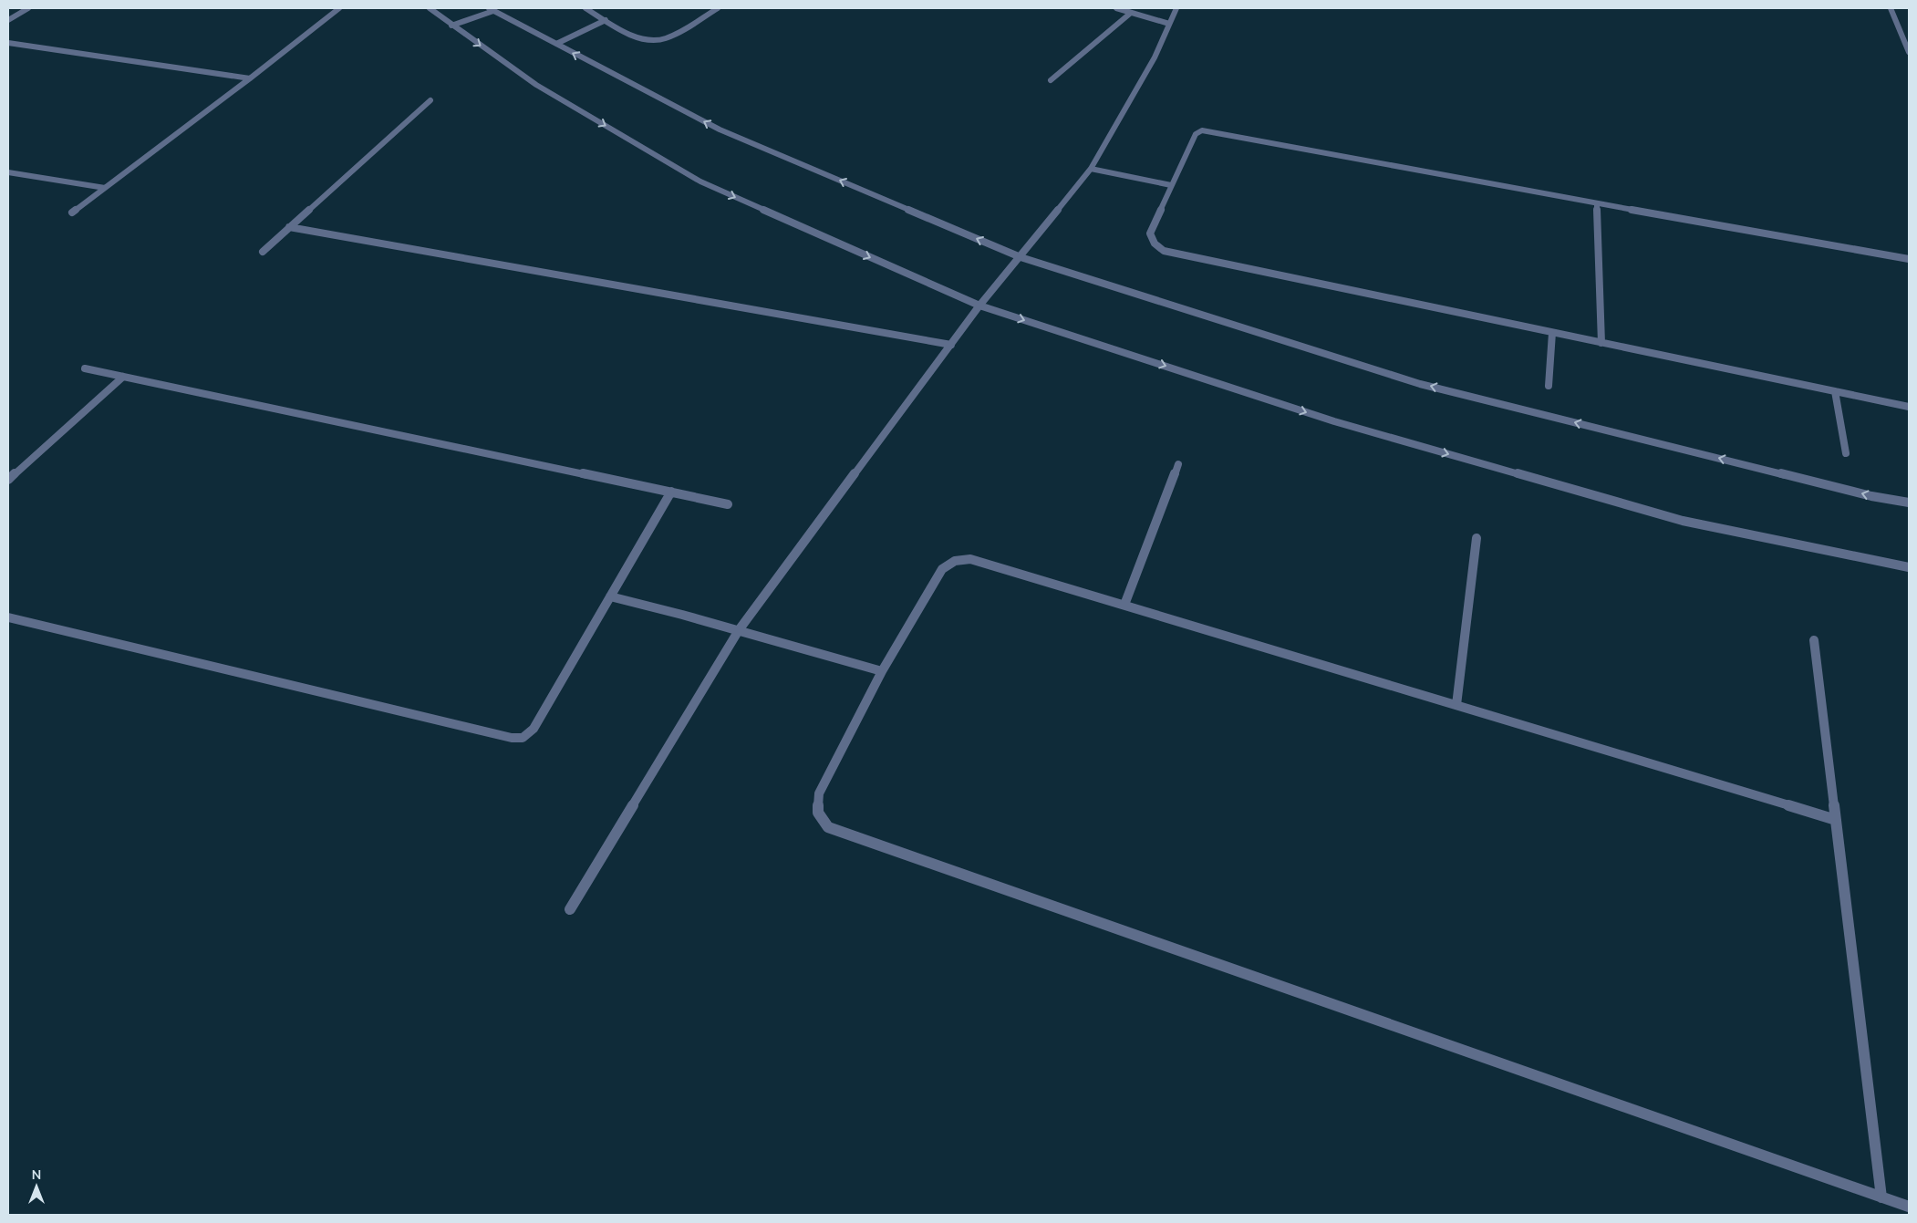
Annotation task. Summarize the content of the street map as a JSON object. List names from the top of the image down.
{
  "north": "top"
}
